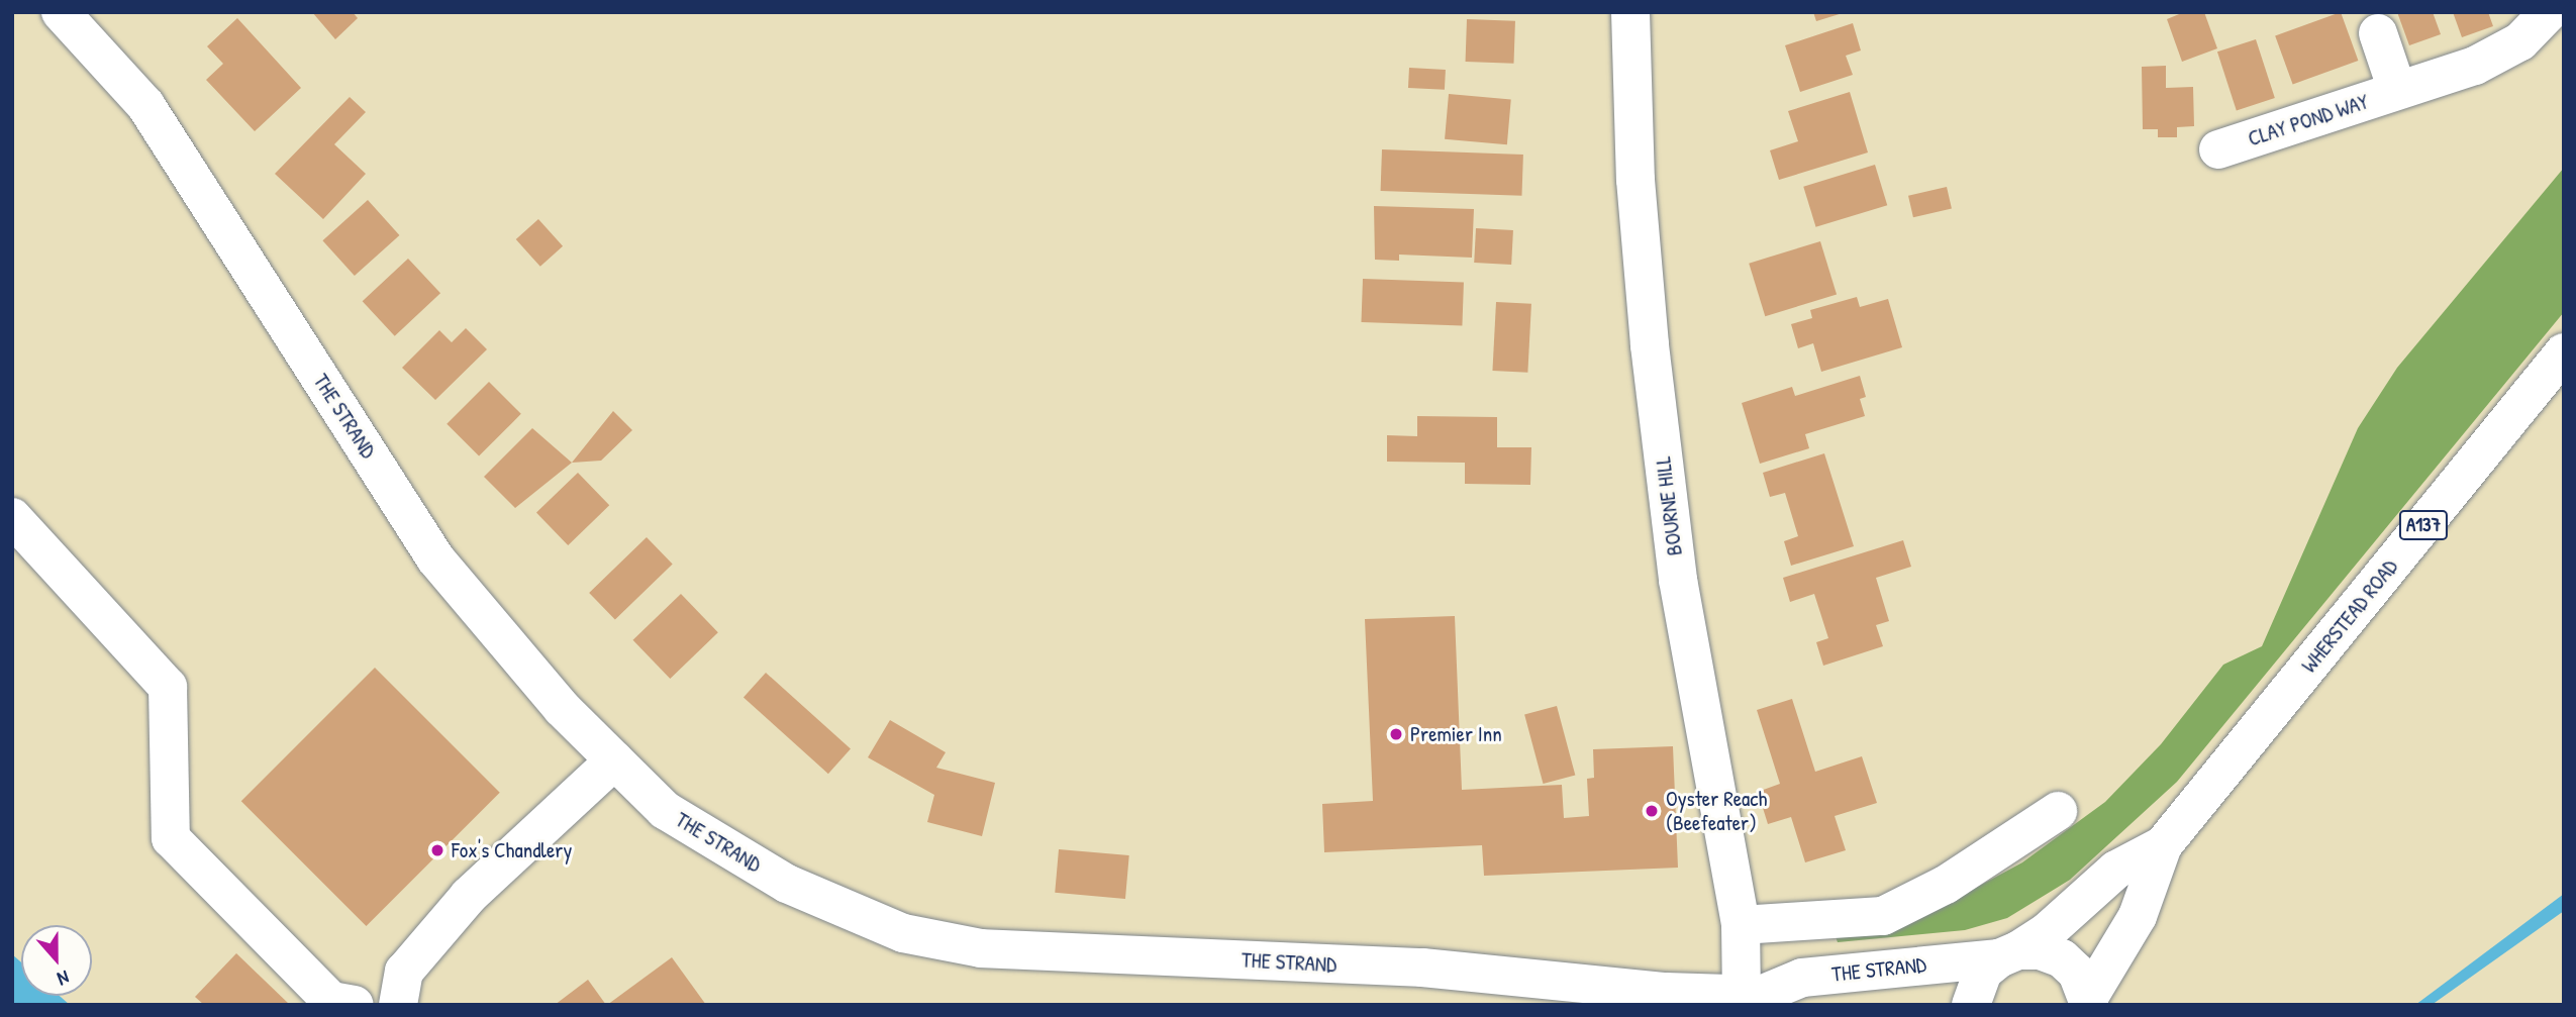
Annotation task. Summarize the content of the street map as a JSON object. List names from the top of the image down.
{
  "streets": {
    "main road": [
      "CLAY POND WAY",
      "THE STRAND",
      "BOURNE HILL",
      "A137",
      "WHERSTEAD ROAD"
    ]
  },
  "crossings": [
    ["THE STRAND", "BOURNE HILL"],
    ["THE STRAND", "A137"],
    ["A137", "WHERSTEAD ROAD"]
  ],
  "places": ["Premier Inn", "Oyster Reach (Beefeater)", "Fox's Chandlery"],
  "north": "bottom"
}
